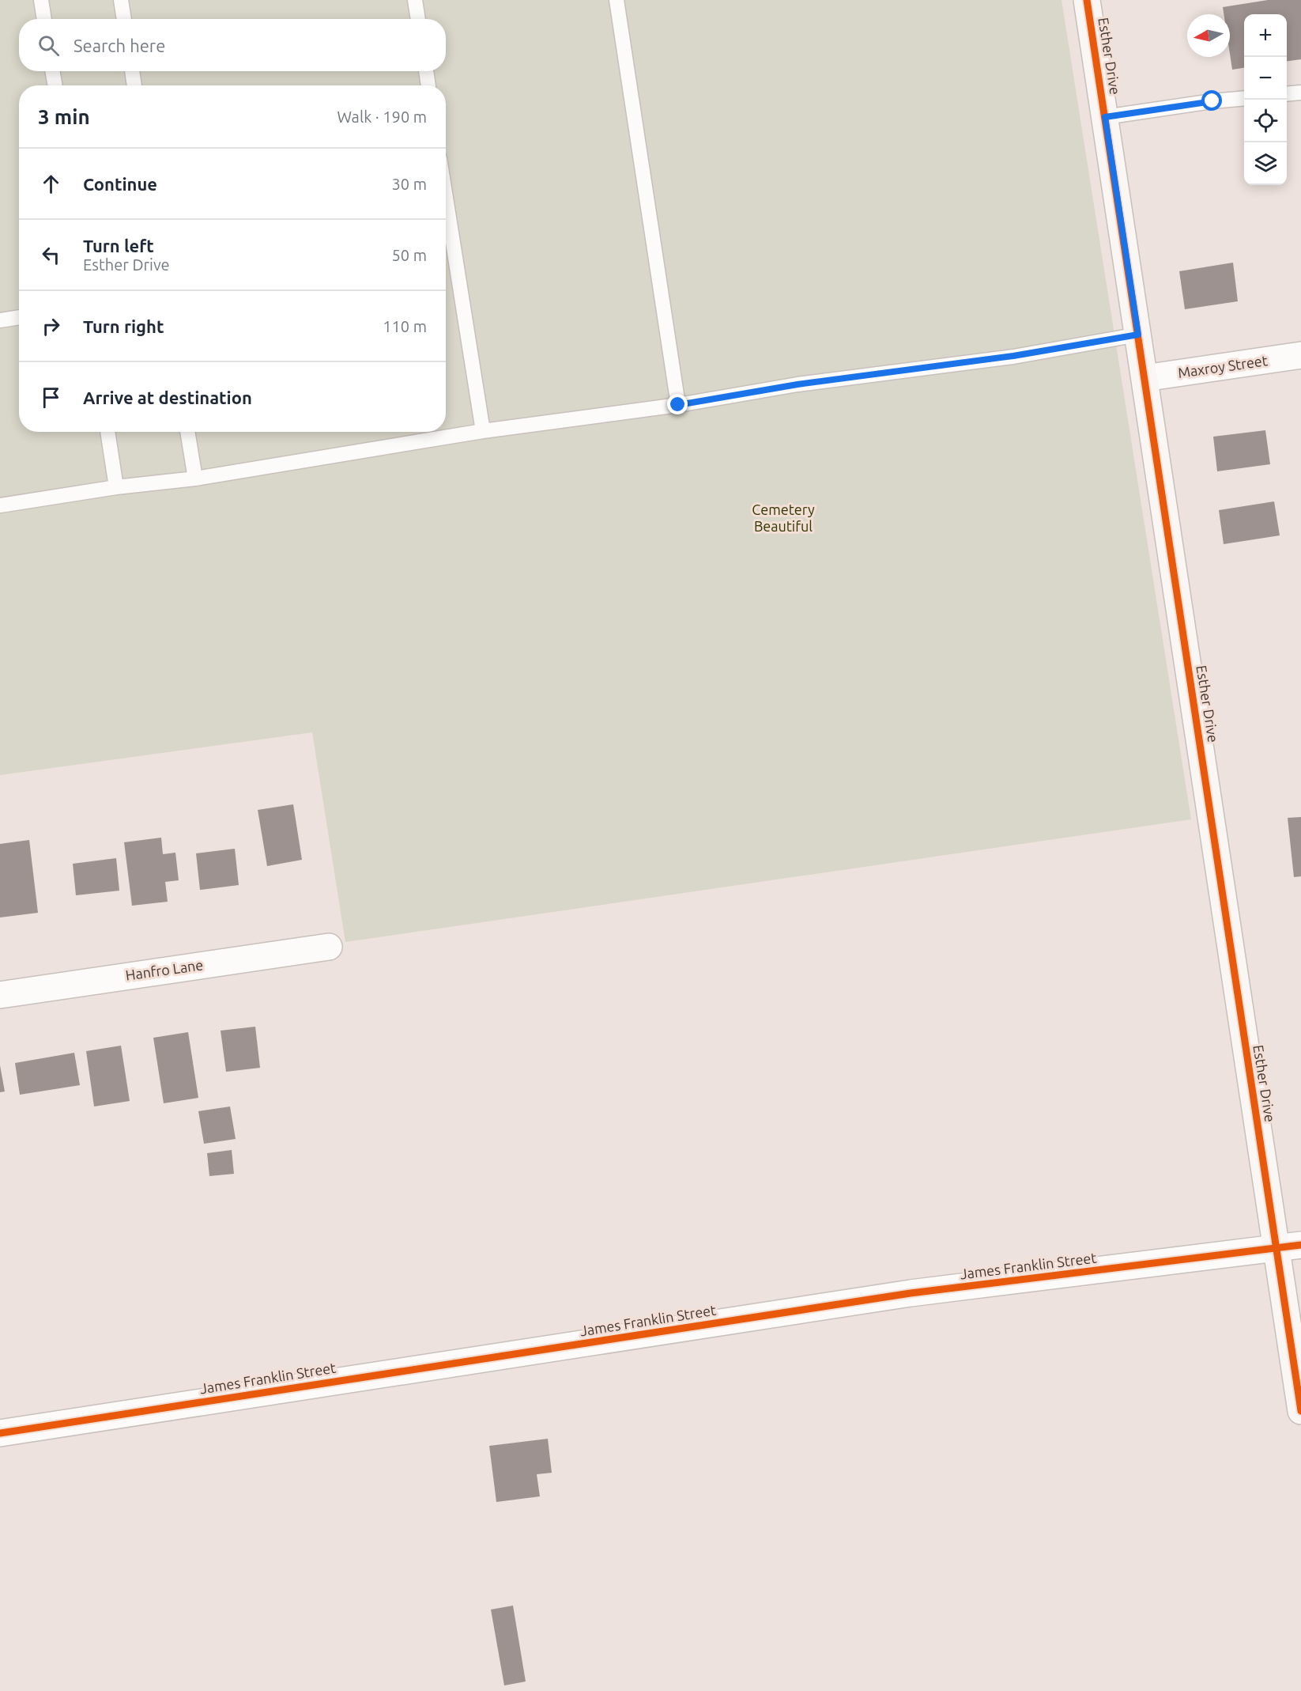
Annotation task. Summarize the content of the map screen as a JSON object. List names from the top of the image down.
{
  "streets": {
    "street": [
      "Esther Drive",
      "Maxroy Street",
      "Hanfro Lane",
      "James Franklin Street"
    ]
  },
  "crossings": [
    ["Esther Drive", "Maxroy Street"],
    ["Esther Drive", "James Franklin Street"]
  ],
  "parks": ["Cemetery Beautiful"],
  "north": "left",
  "page": {
    "map_buttons": ["+", "−"],
    "search": "Search here",
    "heading": ["3 min", "Walk · 190 m"],
    "list": [
      ["Continue", "30 m"],
      ["Turn left", "Esther Drive", "50 m"],
      ["Turn right", "110 m"],
      "Arrive at destination"
    ]
  }
}
